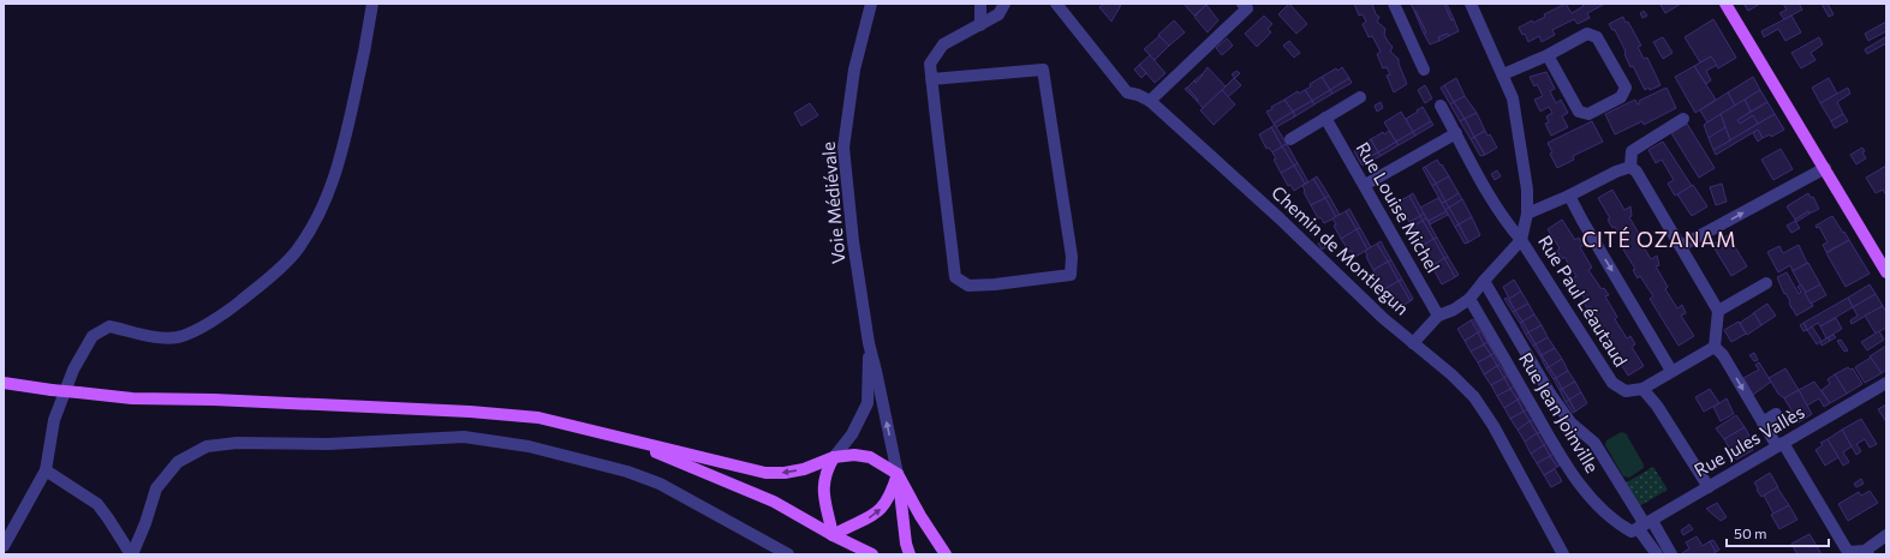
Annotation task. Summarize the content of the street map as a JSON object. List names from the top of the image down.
{
  "streets": {
    "street": [
      "Voie Médiévale",
      "Rue Louise Michel",
      "Chemin de Montlegun",
      "Rue Paul Léautaud",
      "Rue Jean Joinville",
      "Rue Jules Vallès"
    ]
  },
  "crossings": [
    ["Rue Jean Joinville", "Rue Jules Vallès"]
  ],
  "districts": ["CITÉ OZANAM"],
  "scale_bar": "50 m"
}
